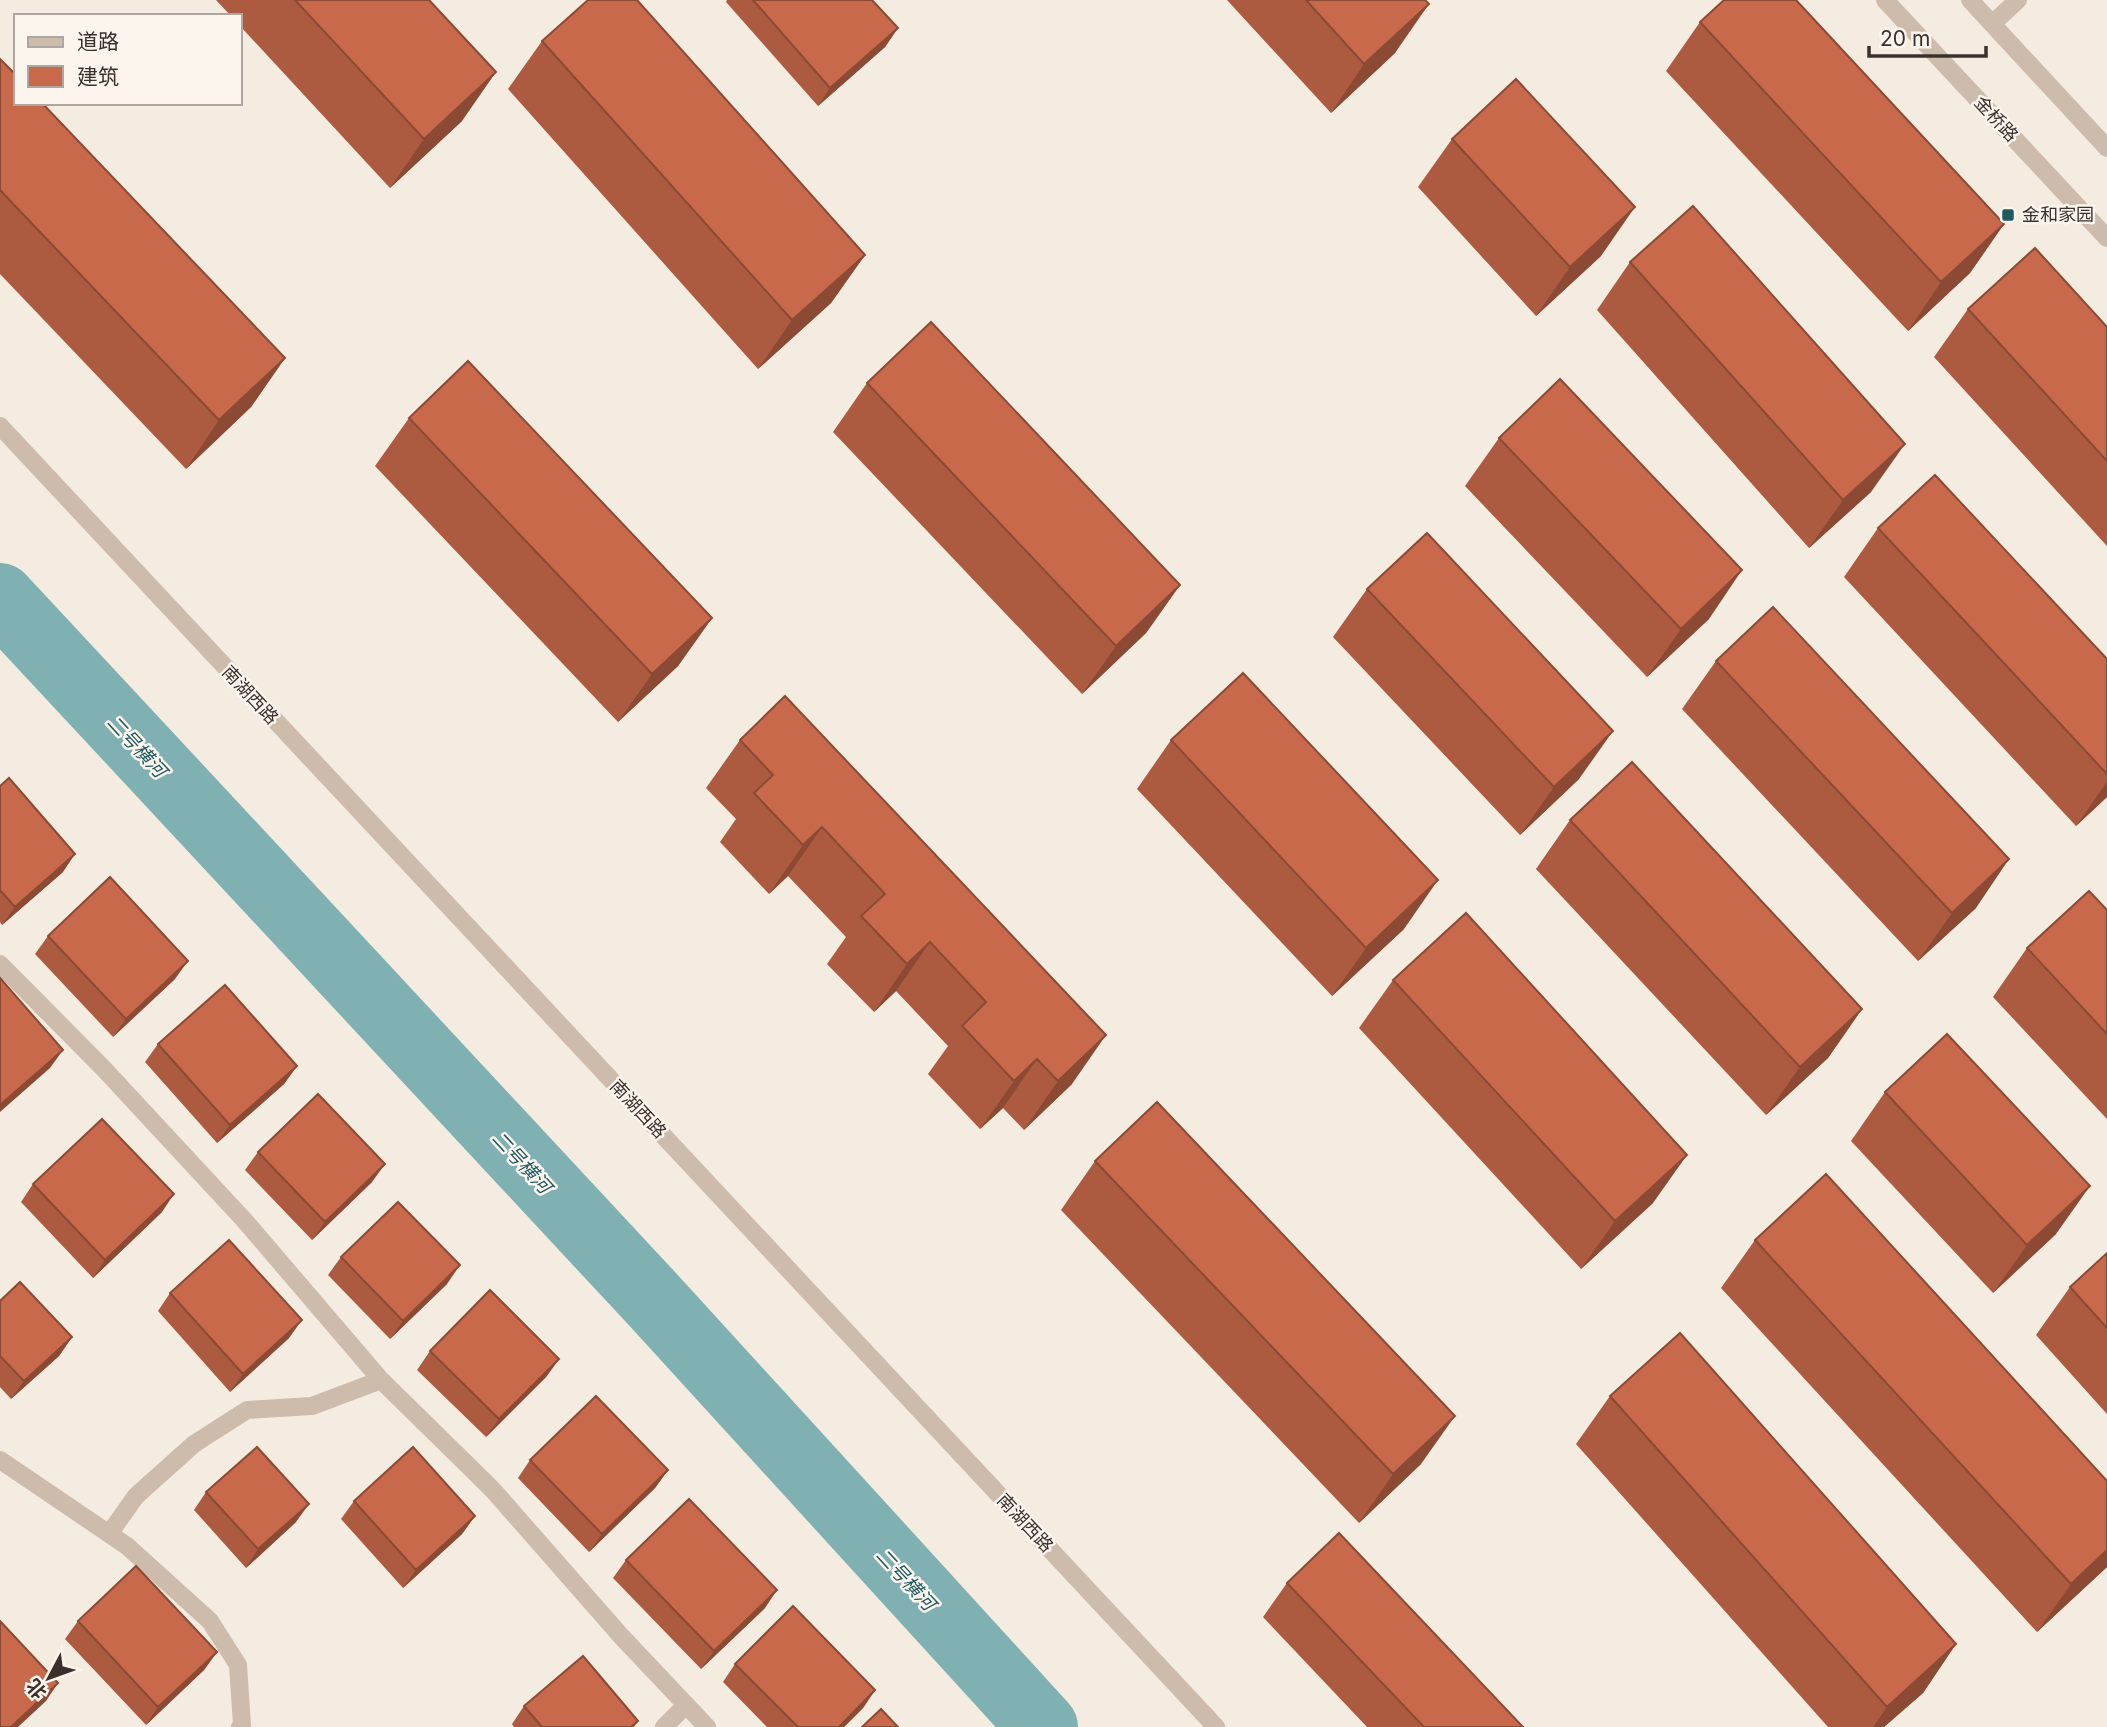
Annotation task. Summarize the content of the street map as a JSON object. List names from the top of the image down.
{
  "streets": {
    "street": ["金桥路", "南湖西路"]
  },
  "water": ["二号横河"],
  "places": {
    "transit": ["金和家园"]
  },
  "legend": ["道路", "建筑"],
  "scale_bar": "20 m",
  "north": "bottom left"
}
